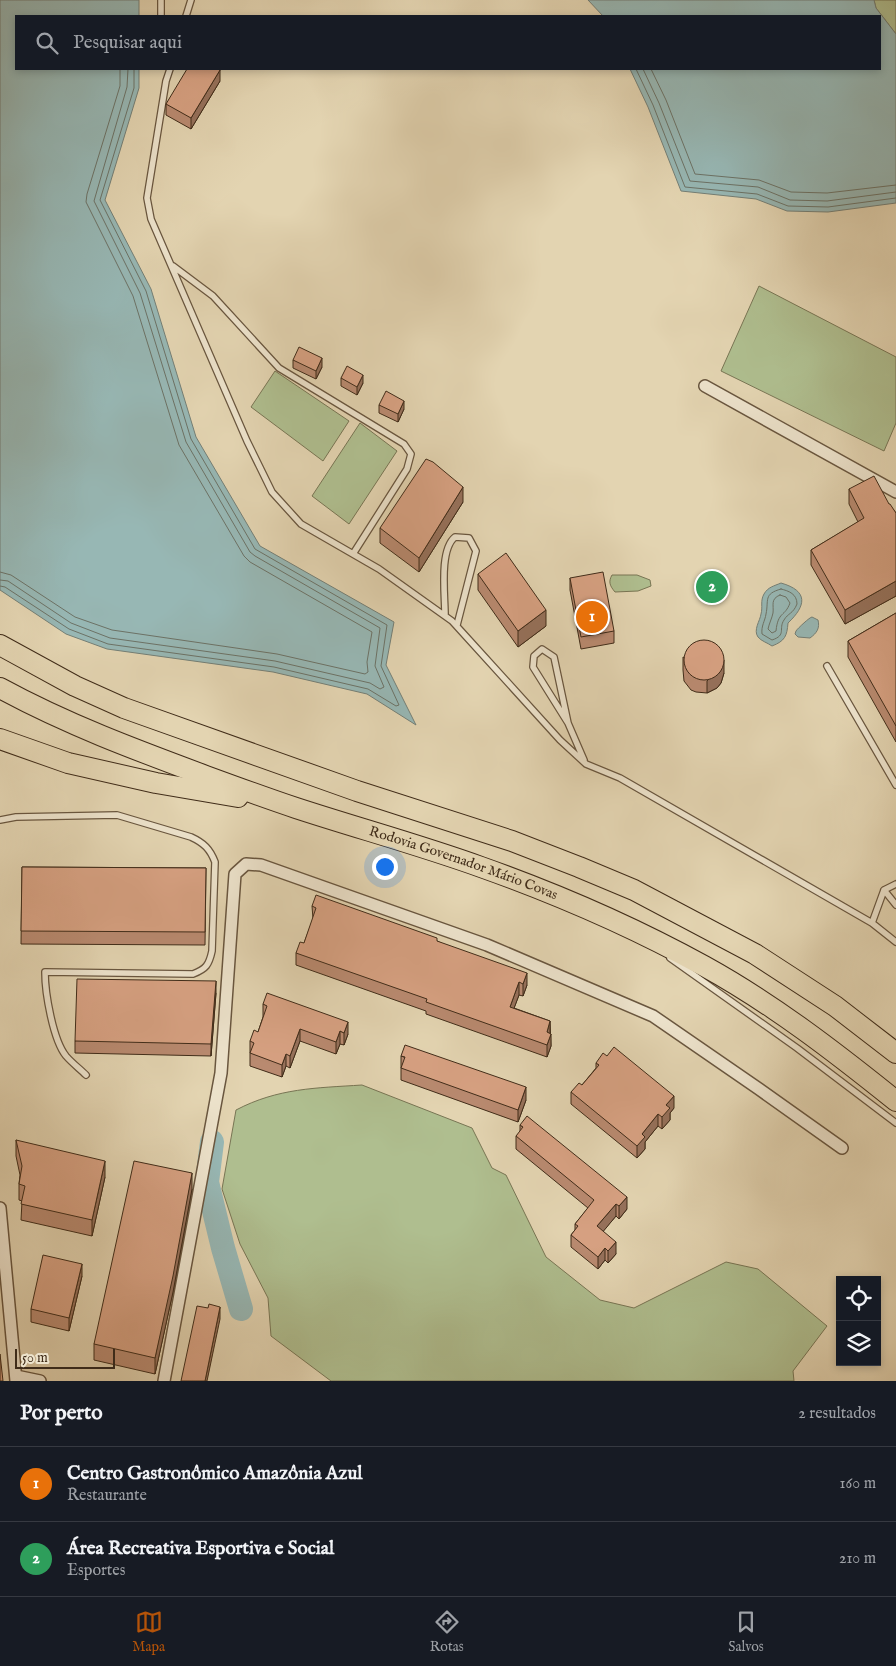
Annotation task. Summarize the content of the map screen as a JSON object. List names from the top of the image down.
{
  "streets": {
    "highway": ["Rodovia Governador Mário Covas"]
  },
  "scale_bar": "50 m",
  "page": {
    "search": "Pesquisar aqui",
    "pins": ["2", "1"],
    "scale": "50 m",
    "heading": ["Por perto", "2 resultados"],
    "list": [
      {
        "mark": "1",
        "name": "Centro Gastronômico Amazônia Azul",
        "note": "Restaurante",
        "value": "160 m"
      },
      {
        "mark": "2",
        "name": "Área Recreativa Esportiva e Social",
        "note": "Esportes",
        "value": "210 m"
      }
    ],
    "nav": ["Mapa", "Rotas", "Salvos"]
  }
}
